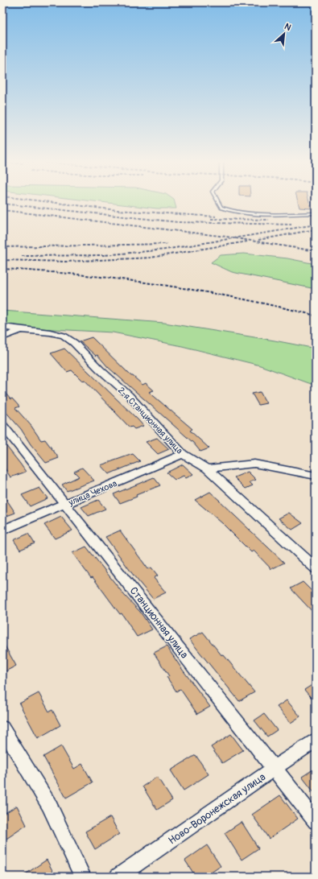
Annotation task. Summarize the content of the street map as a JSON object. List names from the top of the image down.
{
  "streets": {
    "street": [
      "2-я Станционная улица",
      "улица Чехова",
      "Станционная улица",
      "Ново-Воронежская улица"
    ]
  },
  "crossings": [
    ["2-я Станционная улица", "улица Чехова"],
    ["улица Чехова", "Станционная улица"],
    ["Станционная улица", "Ново-Воронежская улица"]
  ],
  "north": "top right"
}
